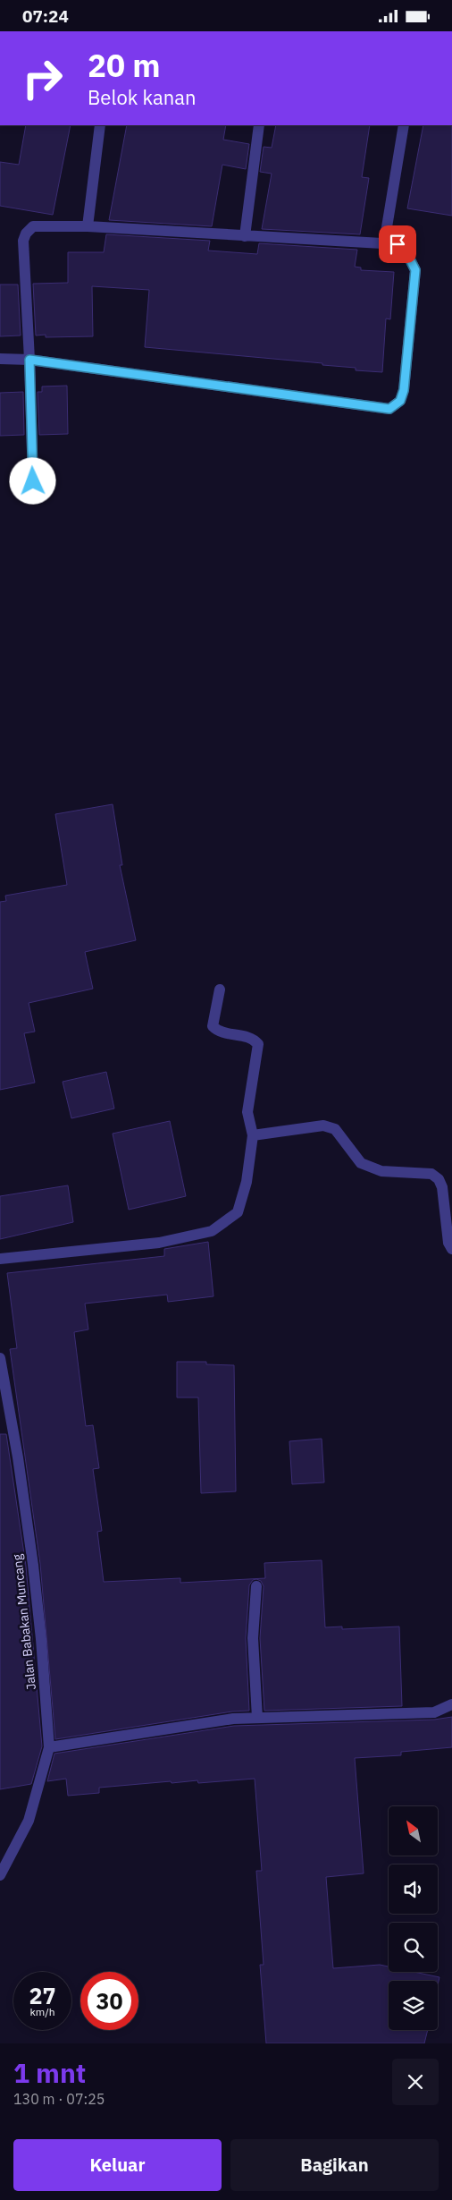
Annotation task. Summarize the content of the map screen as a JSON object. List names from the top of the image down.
{
  "streets": {
    "street": ["Jalan Babakan Muncang"]
  },
  "north": "top left",
  "page": {
    "status": "07:24",
    "turn": ["20 m", "Belok kanan"],
    "speed": "27 km/h",
    "limit": "30",
    "heading": ["1 mnt", "130 m · 07:25"],
    "buttons": ["Keluar", "Bagikan"]
  }
}
